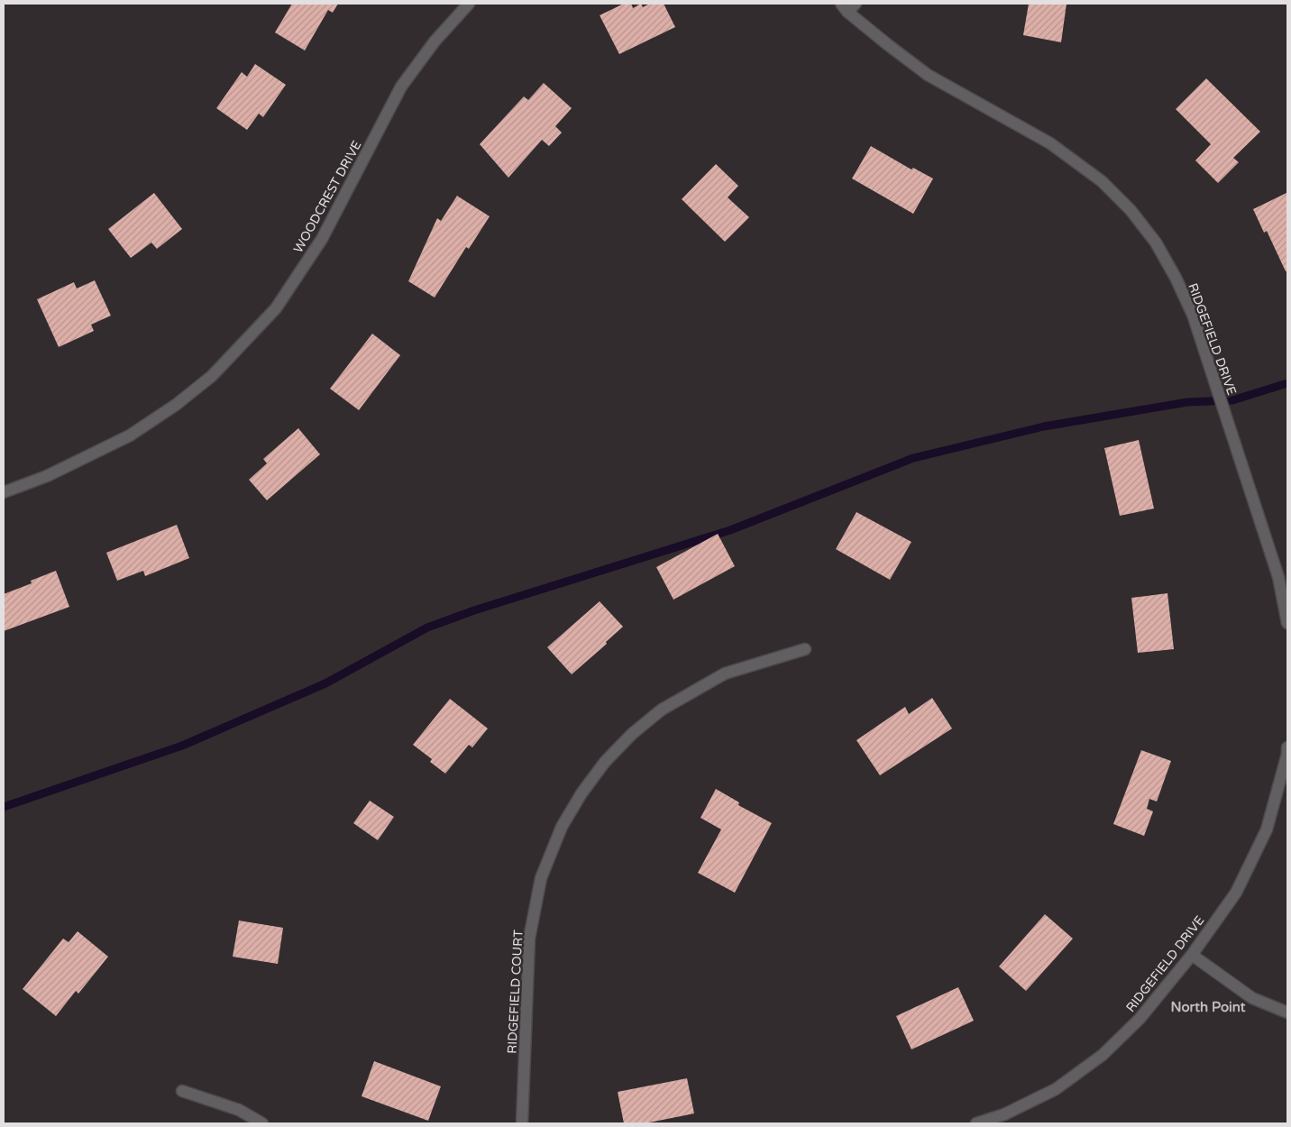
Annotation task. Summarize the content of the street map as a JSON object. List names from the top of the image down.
{
  "streets": {
    "street": ["WOODCREST DRIVE", "RIDGEFIELD DRIVE", "RIDGEFIELD COURT"]
  },
  "districts": ["North Point"]
}
